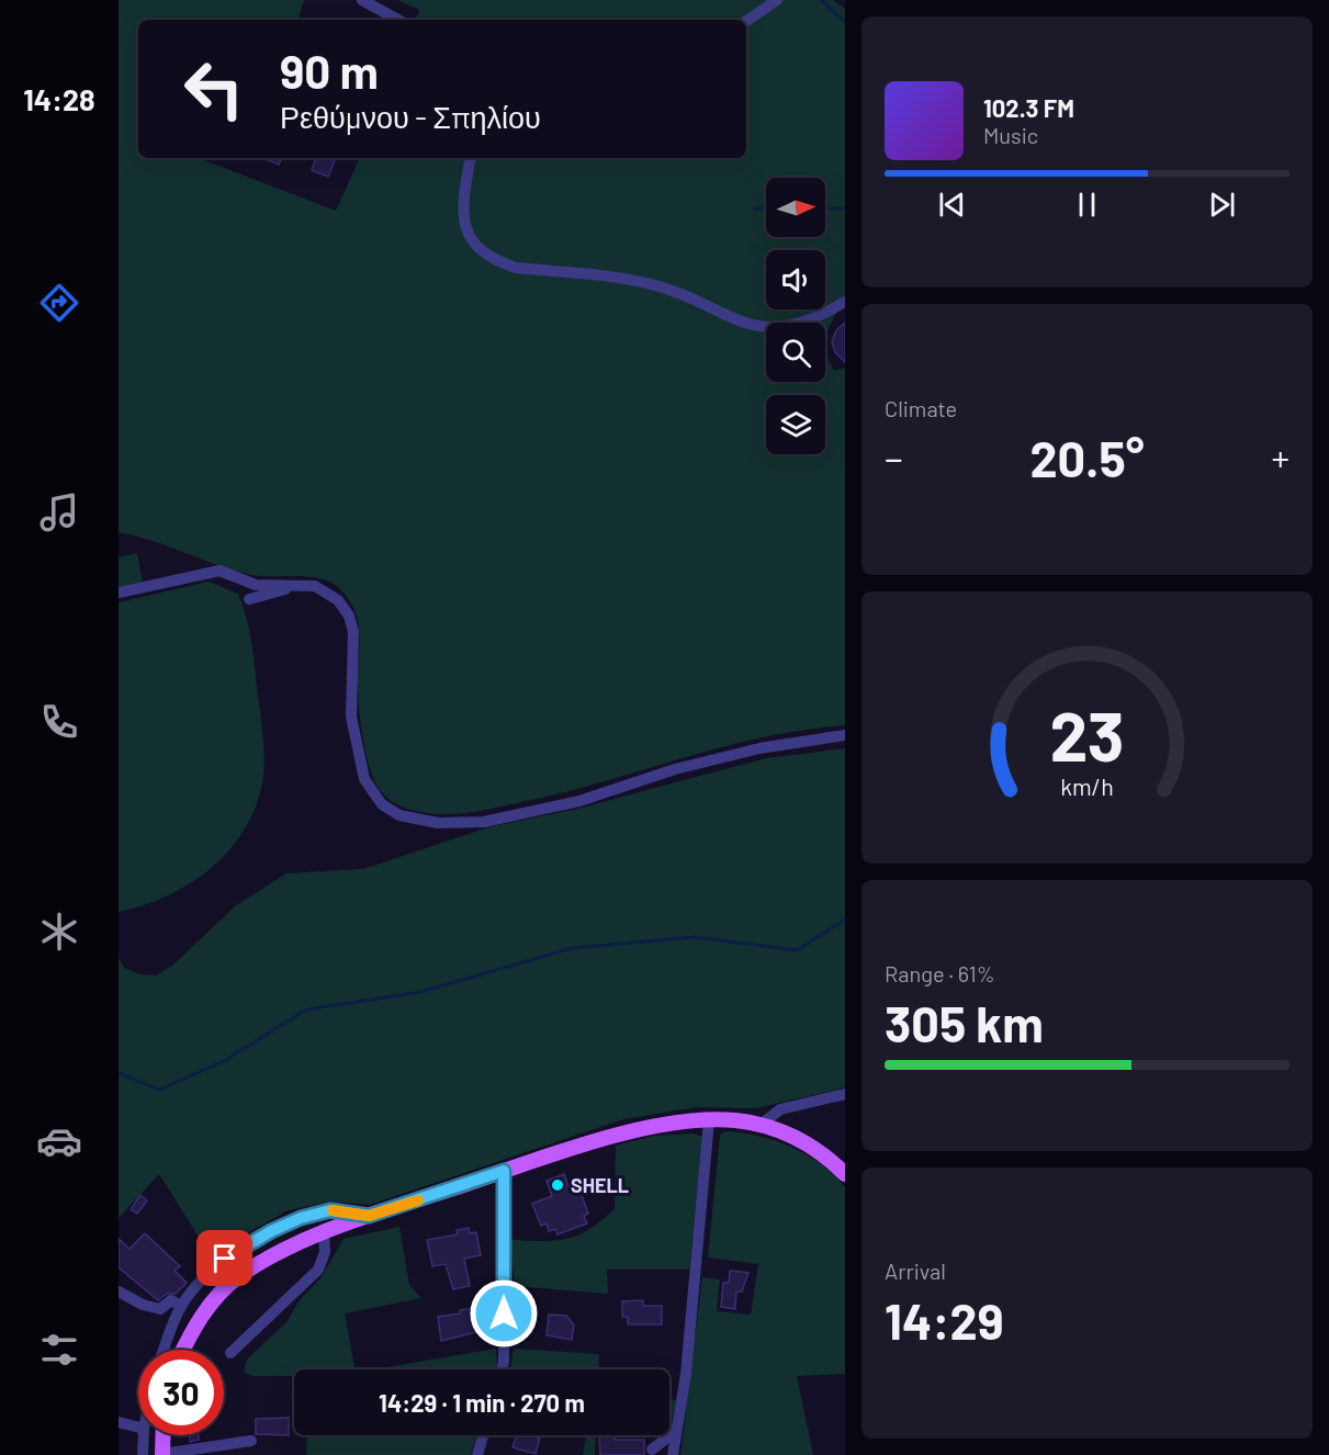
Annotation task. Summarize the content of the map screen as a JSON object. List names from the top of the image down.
{
  "places": ["SHELL"],
  "north": "right",
  "page": {
    "tabs": "14:28",
    "turn": ["90 m", "Ρεθύμνου - Σπηλίου"],
    "song": ["102.3 FM", "Music"],
    "tile": [
      "Climate",
      ["Range · 61%", "305 km"],
      ["Arrival", "14:29"]
    ],
    "heat": ["−", "20.5°", "+"],
    "limit": "30",
    "trip": "14:29 · 1 min · 270 m",
    "gauge": ["23", "km/h"]
  }
}
